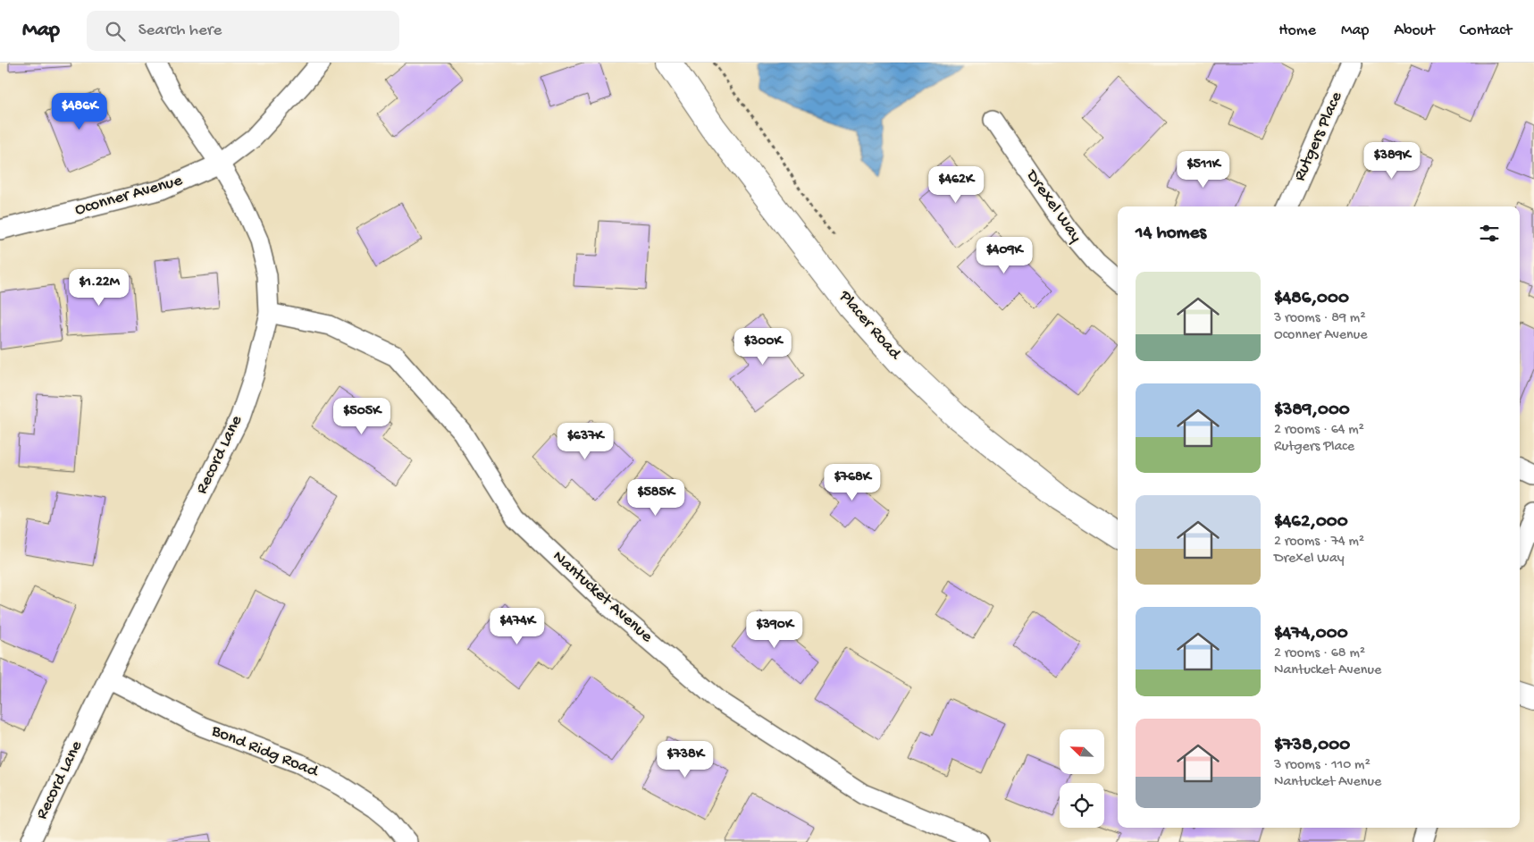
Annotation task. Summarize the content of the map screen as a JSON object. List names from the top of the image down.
{
  "streets": {
    "main road": ["Placer Road"],
    "street": [
      "Rutgers Place",
      "Oconner Avenue",
      "Drexel Way",
      "Record Lane",
      "Nantucket Avenue",
      "Bond Ridg Road"
    ]
  },
  "crossings": [
    ["Oconner Avenue", "Record Lane"],
    ["Record Lane", "Nantucket Avenue"],
    ["Record Lane", "Bond Ridg Road"]
  ],
  "north": "top left",
  "page": {
    "header": "Map",
    "search": "Search here",
    "nav": [
      "Home",
      "Map",
      "About",
      "Contact"
    ],
    "price": [
      "$486K",
      "$389K",
      "$511K",
      "$462K",
      "$409K",
      "$1.22M",
      "$300K",
      "$505K",
      "$637K",
      "$768K",
      "$585K",
      "$474K",
      "$390K",
      "$738K"
    ],
    "heading": "14 homes",
    "list": [
      {
        "name": "$486,000",
        "note": "3 rooms · 89 m² · Oconner Avenue"
      },
      {
        "name": "$389,000",
        "note": "2 rooms · 64 m² · Rutgers Place"
      },
      {
        "name": "$462,000",
        "note": "2 rooms · 74 m² · Drexel Way"
      },
      {
        "name": "$474,000",
        "note": "2 rooms · 68 m² · Nantucket Avenue"
      },
      {
        "name": "$738,000",
        "note": "3 rooms · 110 m² · Nantucket Avenue"
      }
    ]
  }
}
